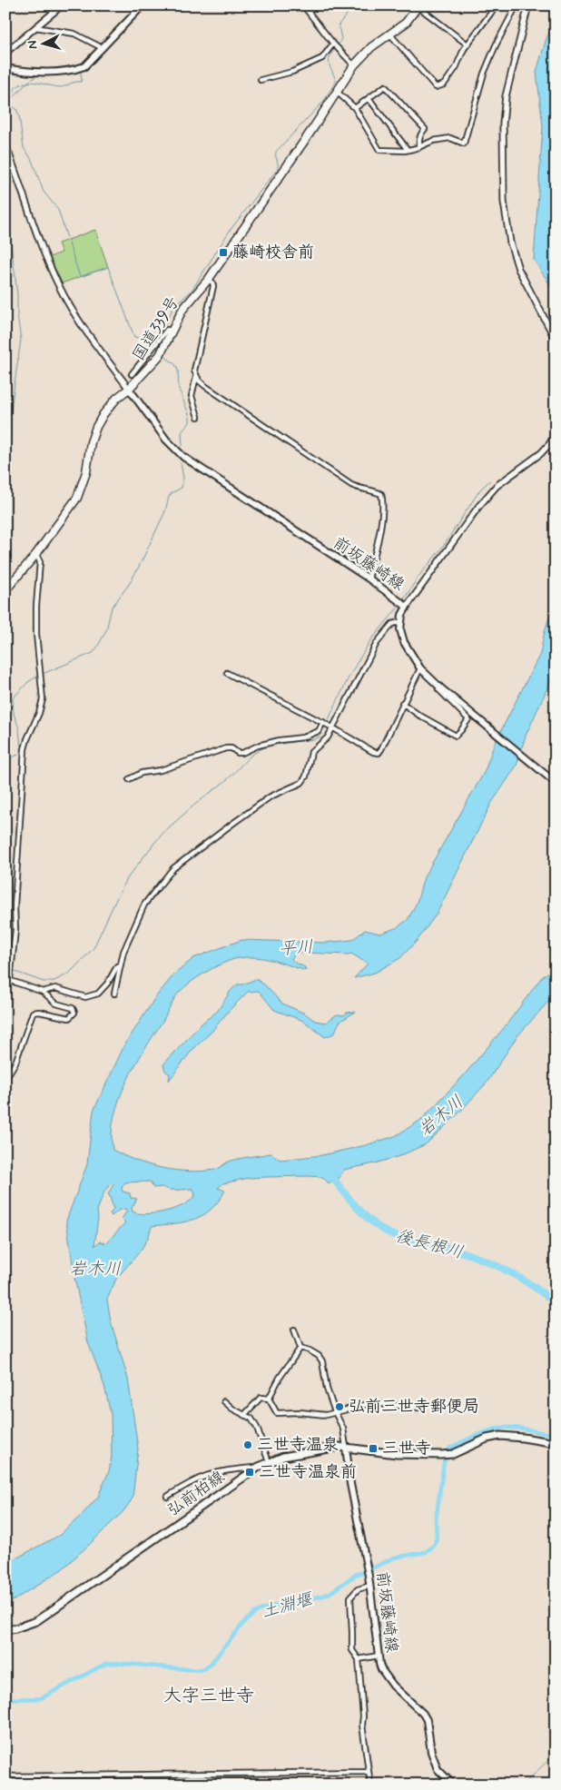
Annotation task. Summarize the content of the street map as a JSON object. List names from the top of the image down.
{
  "streets": {
    "highway": ["国道339号"],
    "main road": ["前坂藤崎線", "弘前柏線"]
  },
  "crossings": [
    ["国道339号", "前坂藤崎線"],
    ["前坂藤崎線", "弘前柏線"]
  ],
  "districts": ["大字三世寺"],
  "water": [
    "平川",
    "岩木川",
    "後長根川",
    "土淵堰"
  ],
  "places": {
    "transit": ["藤崎校舎前", "三世寺", "三世寺温泉前"],
    "other": ["弘前三世寺郵便局", "三世寺温泉"]
  },
  "north": "left"
}
